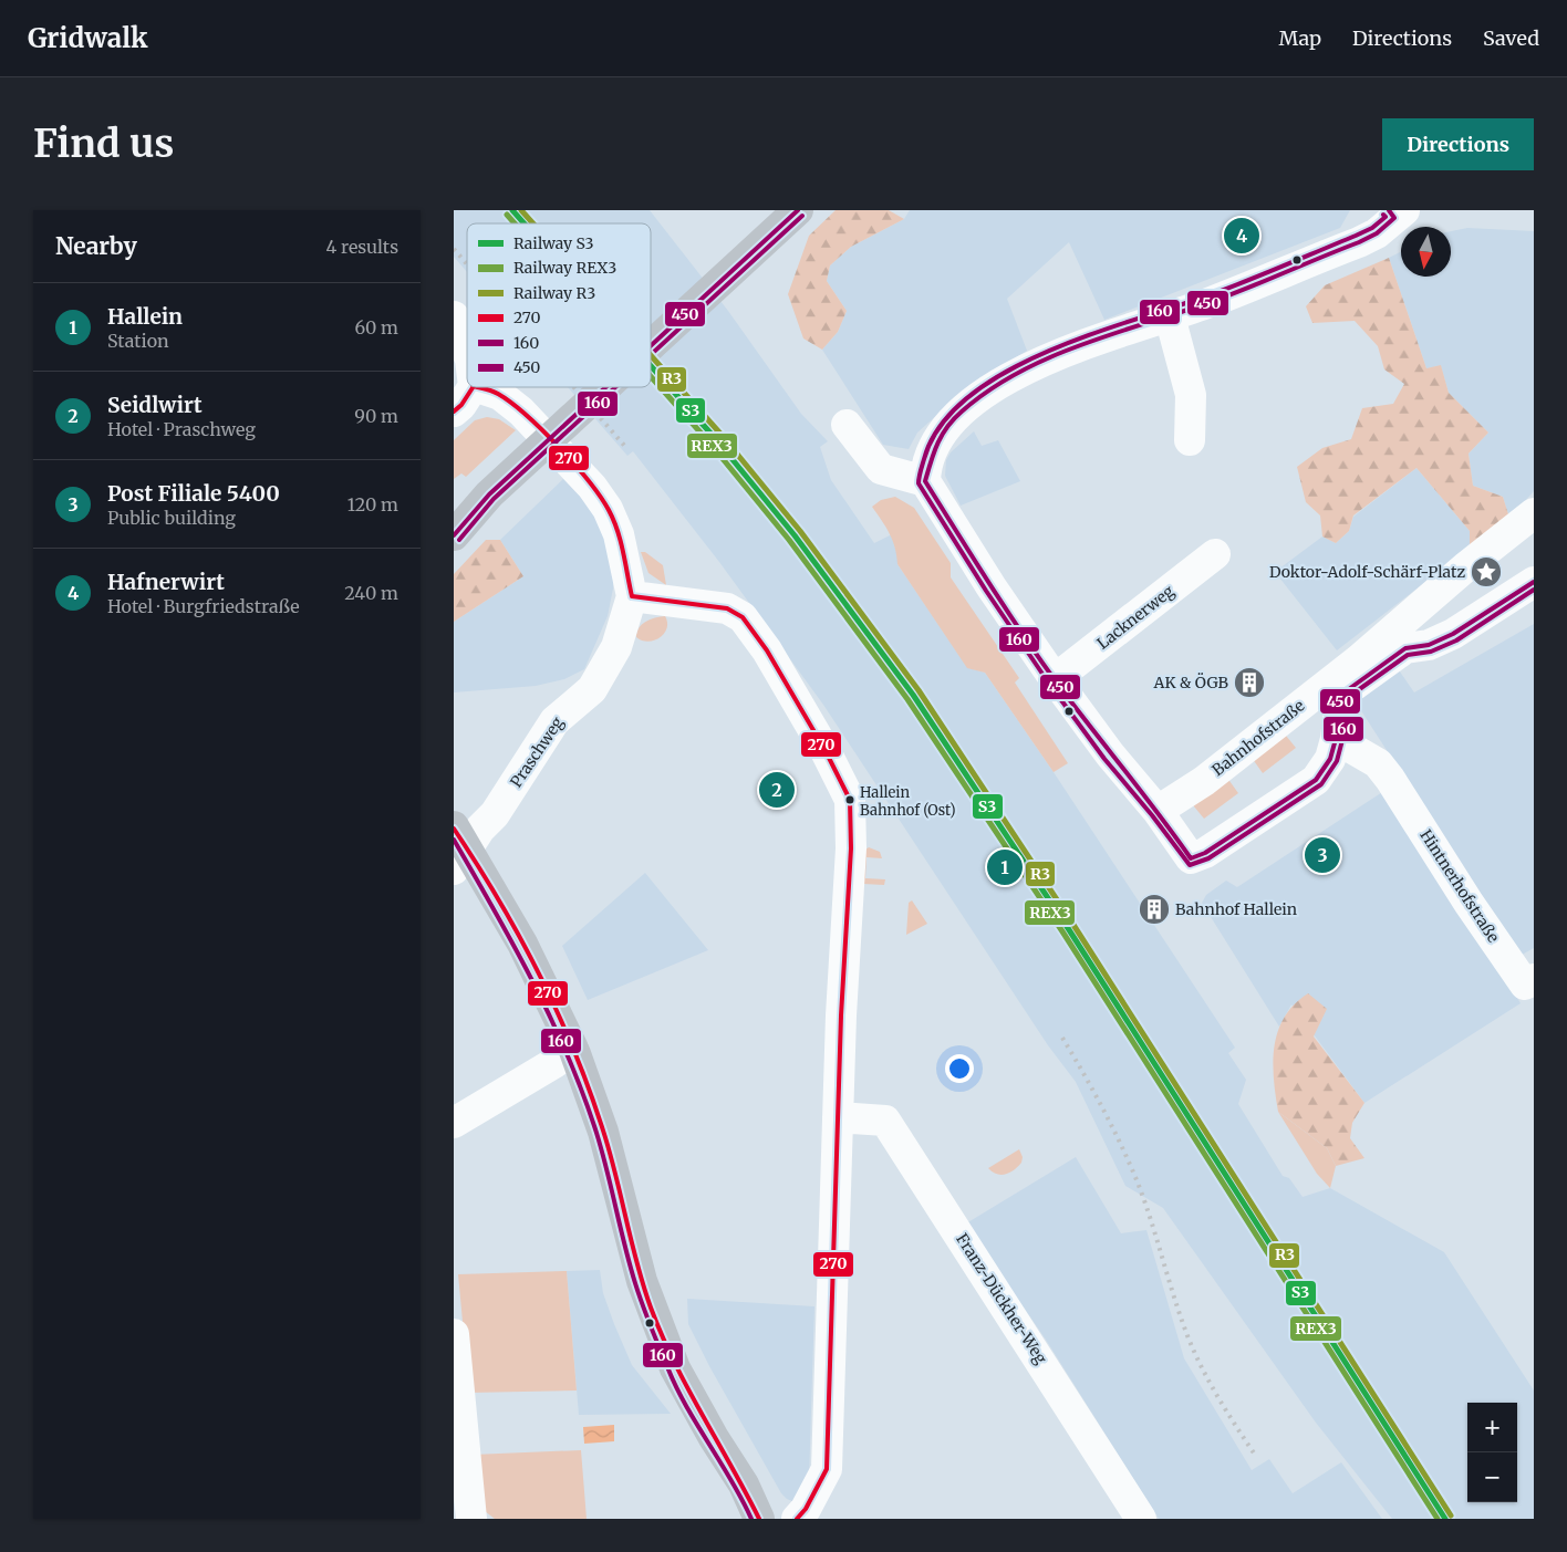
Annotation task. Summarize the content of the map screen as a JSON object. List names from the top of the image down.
{
  "streets": {
    "street": [
      "Lacknerweg",
      "Bahnhofstraße",
      "Praschweg",
      "Hintnerhofstraße",
      "Franz-Dückher-Weg"
    ]
  },
  "places": {
    "place": ["Doktor-Adolf-Schärf-Platz"],
    "building": ["AK & ÖGB", "Bahnhof Hallein"],
    "other": ["Hallein Bahnhof (Ost)"]
  },
  "lines": [
    "rail line S3",
    "rail line R3",
    "transit line 450",
    "rail line REX3",
    "transit line 160",
    "transit line 270"
  ],
  "legend": [
    "Railway S3",
    "Railway REX3",
    "Railway R3",
    "270",
    "160",
    "450"
  ],
  "north": "bottom",
  "page": {
    "header": "Gridwalk",
    "nav": ["Map", "Directions", "Saved"],
    "buttons": "Directions",
    "title": "Find us",
    "heading": ["Nearby", "4 results"],
    "pins": [
      "4",
      "2",
      "3",
      "1"
    ],
    "list": [
      {
        "mark": "1",
        "name": "Hallein",
        "note": "Station",
        "value": "60 m"
      },
      {
        "mark": "2",
        "name": "Seidlwirt",
        "note": "Hotel · Praschweg",
        "value": "90 m"
      },
      {
        "mark": "3",
        "name": "Post Filiale 5400",
        "note": "Public building",
        "value": "120 m"
      },
      {
        "mark": "4",
        "name": "Hafnerwirt",
        "note": "Hotel · Burgfriedstraße",
        "value": "240 m"
      }
    ],
    "map_buttons": ["+", "−"]
  }
}
